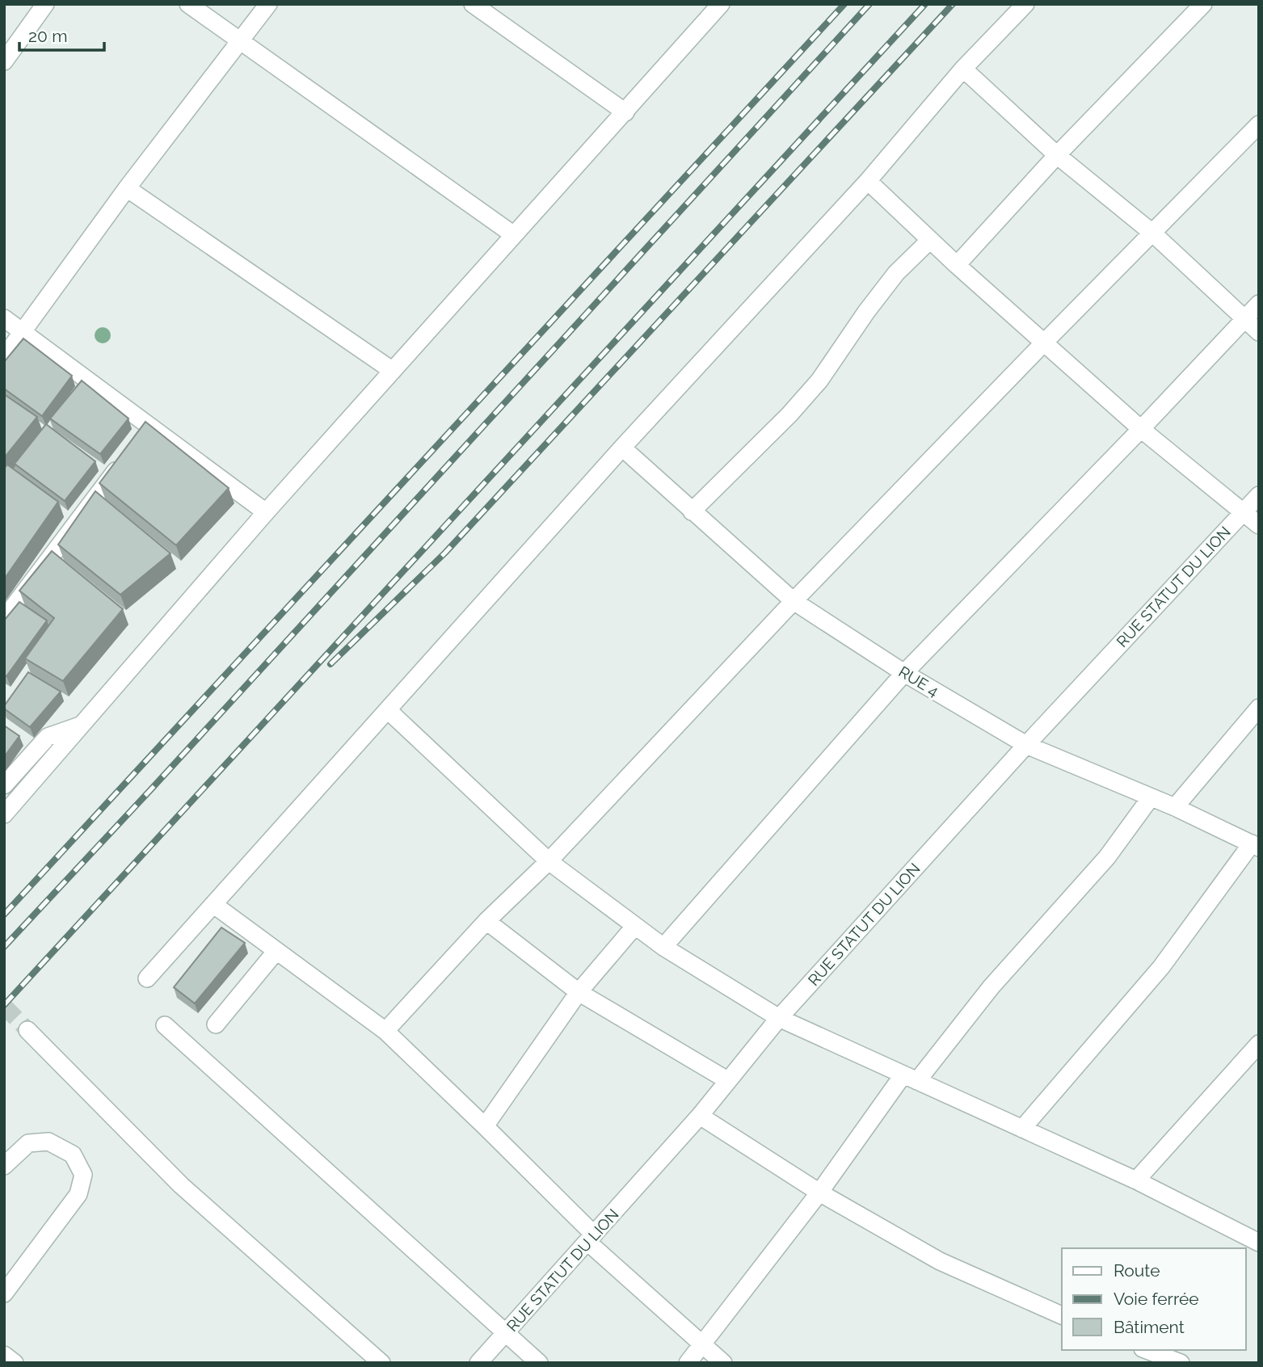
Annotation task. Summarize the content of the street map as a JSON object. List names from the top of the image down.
{
  "streets": {
    "street": ["RUE STATUT DU LION", "RUE 4"]
  },
  "crossings": [
    ["RUE STATUT DU LION", "RUE 4"]
  ],
  "legend": ["Route", "Voie ferrée", "Bâtiment"],
  "scale_bar": "20 m"
}
